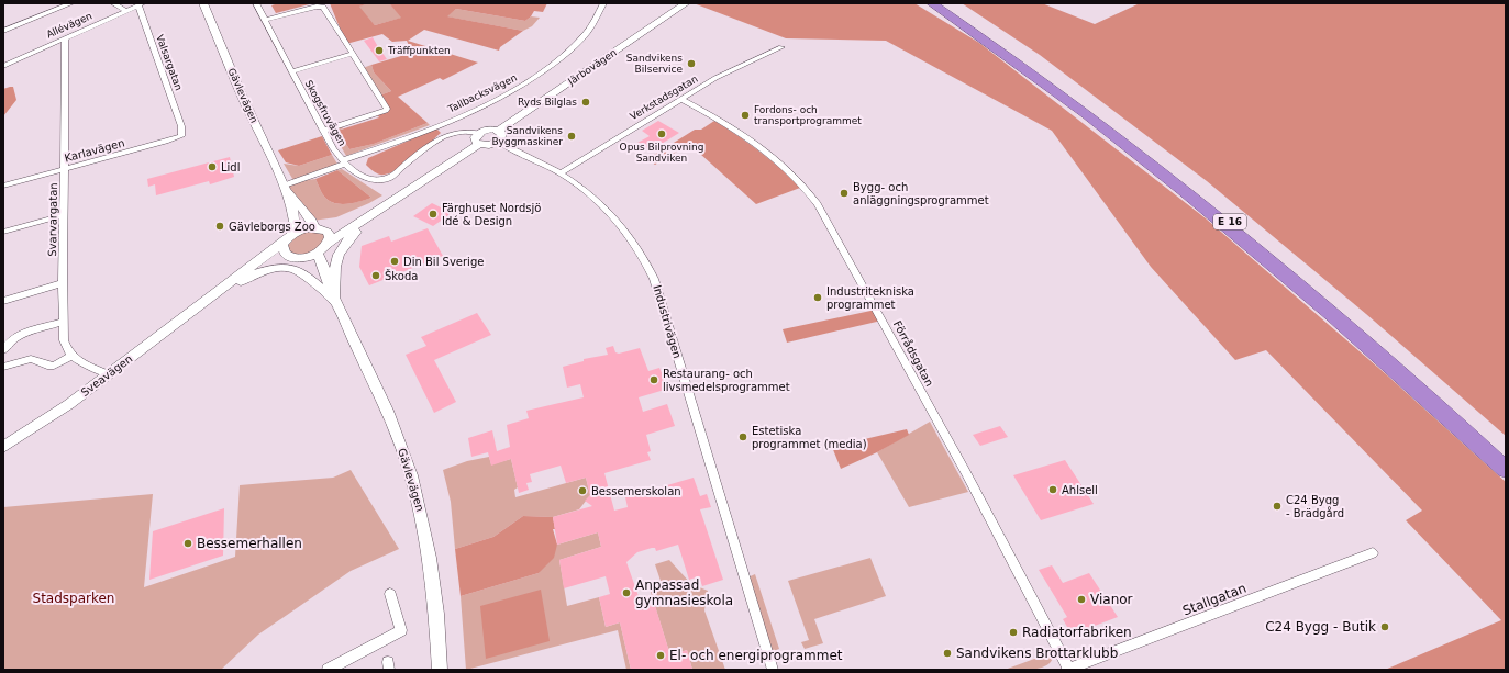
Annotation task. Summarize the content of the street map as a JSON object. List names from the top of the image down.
{
  "streets": {
    "highway": ["E 16"],
    "main road": ["Järbovägen", "Gävlevägen", "Sveavägen"],
    "street": [
      "Allévägen",
      "Valsargatan",
      "Tallbacksvägen",
      "Verkstadsgatan",
      "Skogsfruvägen",
      "Karlavägen",
      "Svarvargatan",
      "Industrivägen",
      "Förrådsgatan",
      "Stallgatan"
    ]
  },
  "crossings": [
    ["Allévägen", "Valsargatan"],
    ["Allévägen", "Svarvargatan"],
    ["Valsargatan", "Karlavägen"],
    ["Järbovägen", "Skogsfruvägen"],
    ["Tallbacksvägen", "Gävlevägen"],
    ["Tallbacksvägen", "Skogsfruvägen"],
    ["Gävlevägen", "Sveavägen"],
    ["Verkstadsgatan", "Industrivägen"],
    ["Verkstadsgatan", "Förrådsgatan"],
    ["Karlavägen", "Svarvargatan"],
    ["Förrådsgatan", "Stallgatan"]
  ],
  "parks": ["Stadsparken"],
  "places": [
    "Träffpunkten",
    "Sandvikens Bilservice",
    "Ryds Bilglas",
    "Fordons- och transportprogrammet",
    "Opus Bilprovning Sandviken",
    "Sandvikens Byggmaskiner",
    "Lidl",
    "Bygg- och anläggningsprogrammet",
    "Färghuset Nordsjö Idé & Design",
    "Gävleborgs Zoo",
    "Din Bil Sverige",
    "Škoda",
    "Industritekniska programmet",
    "Restaurang- och livsmedelsprogrammet",
    "Estetiska programmet (media)",
    "Ahlsell",
    "Bessemerskolan",
    "C24 Bygg - Brädgård",
    "Bessemerhallen",
    "Anpassad gymnasieskola",
    "Vianor",
    "C24 Bygg - Butik",
    "Radiatorfabriken",
    "Sandvikens Brottarklubb",
    "El- och energiprogrammet"
  ]
}
